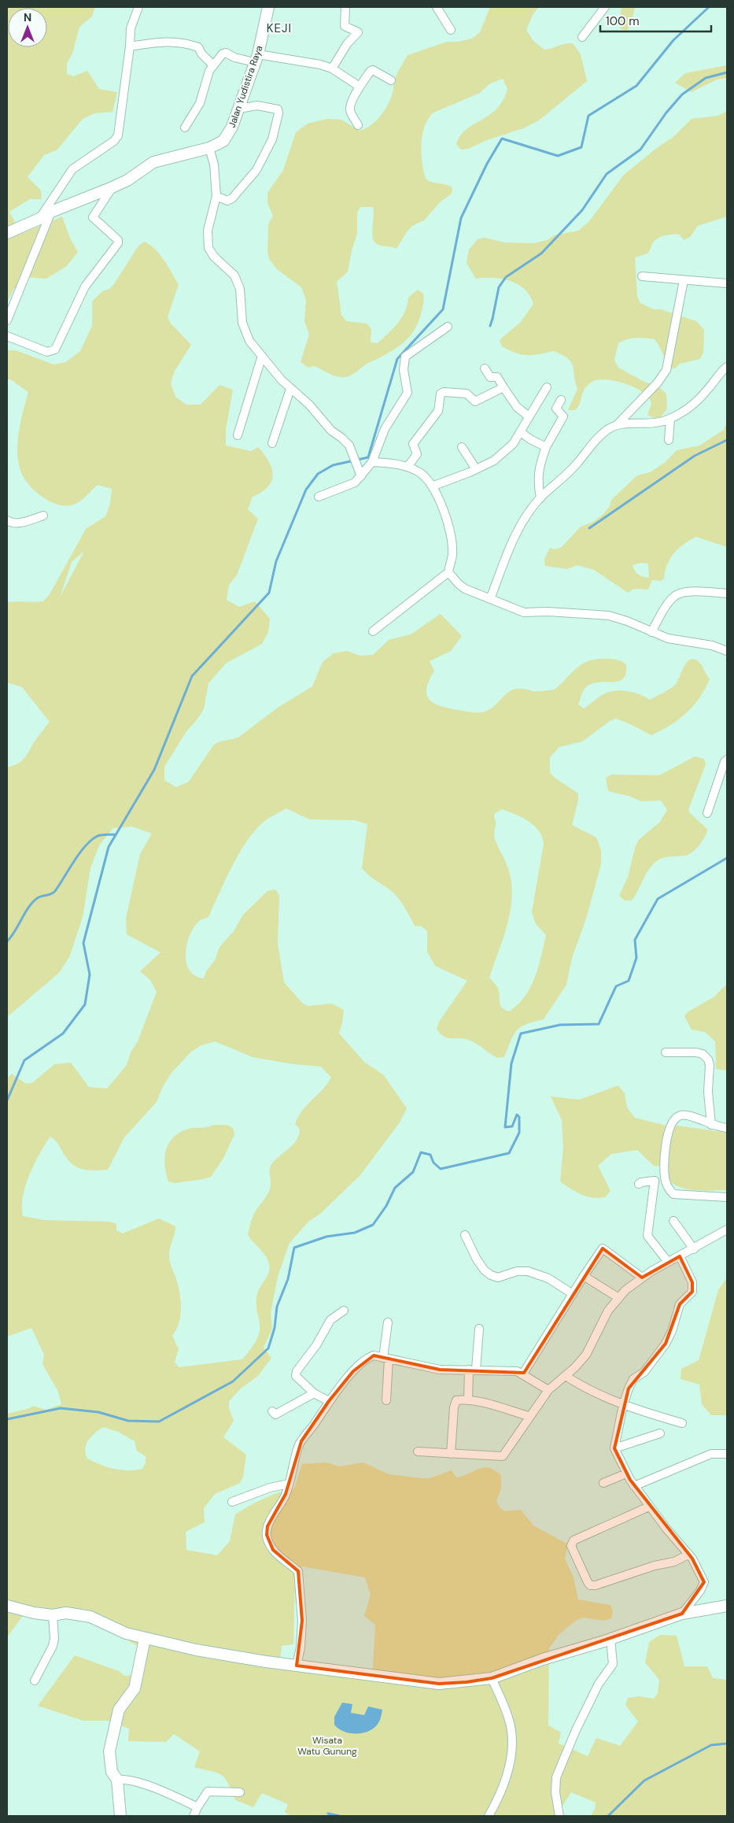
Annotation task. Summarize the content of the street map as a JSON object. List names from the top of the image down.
{
  "streets": {
    "street": ["Jalan Yudistira Raya"]
  },
  "districts": ["KEJI"],
  "parks": ["Wisata Watu Gunung"],
  "scale_bar": "100 m",
  "north": "top"
}
